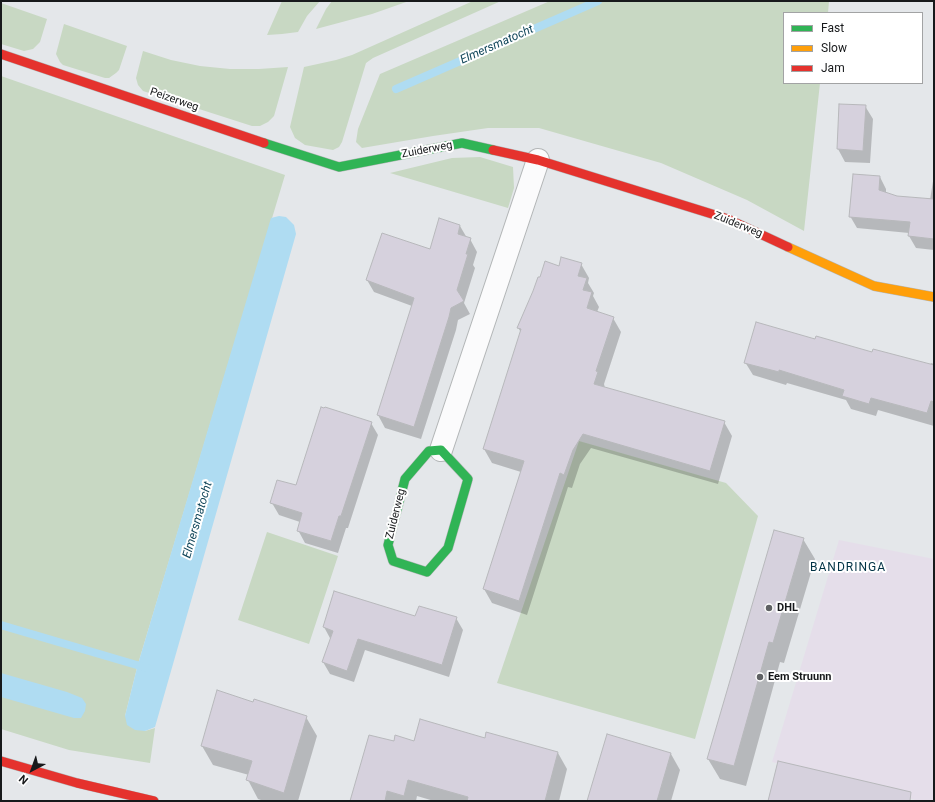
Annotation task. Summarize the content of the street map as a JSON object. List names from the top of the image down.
{
  "streets": {
    "street": ["Peizerweg", "Zuiderweg"]
  },
  "crossings": [
    ["Peizerweg", "Zuiderweg"]
  ],
  "districts": ["BANDRINGA"],
  "water": ["Elmersmatocht"],
  "places": ["DHL", "Eem Struunn"],
  "legend": ["Fast", "Slow", "Jam"],
  "north": "bottom left"
}
